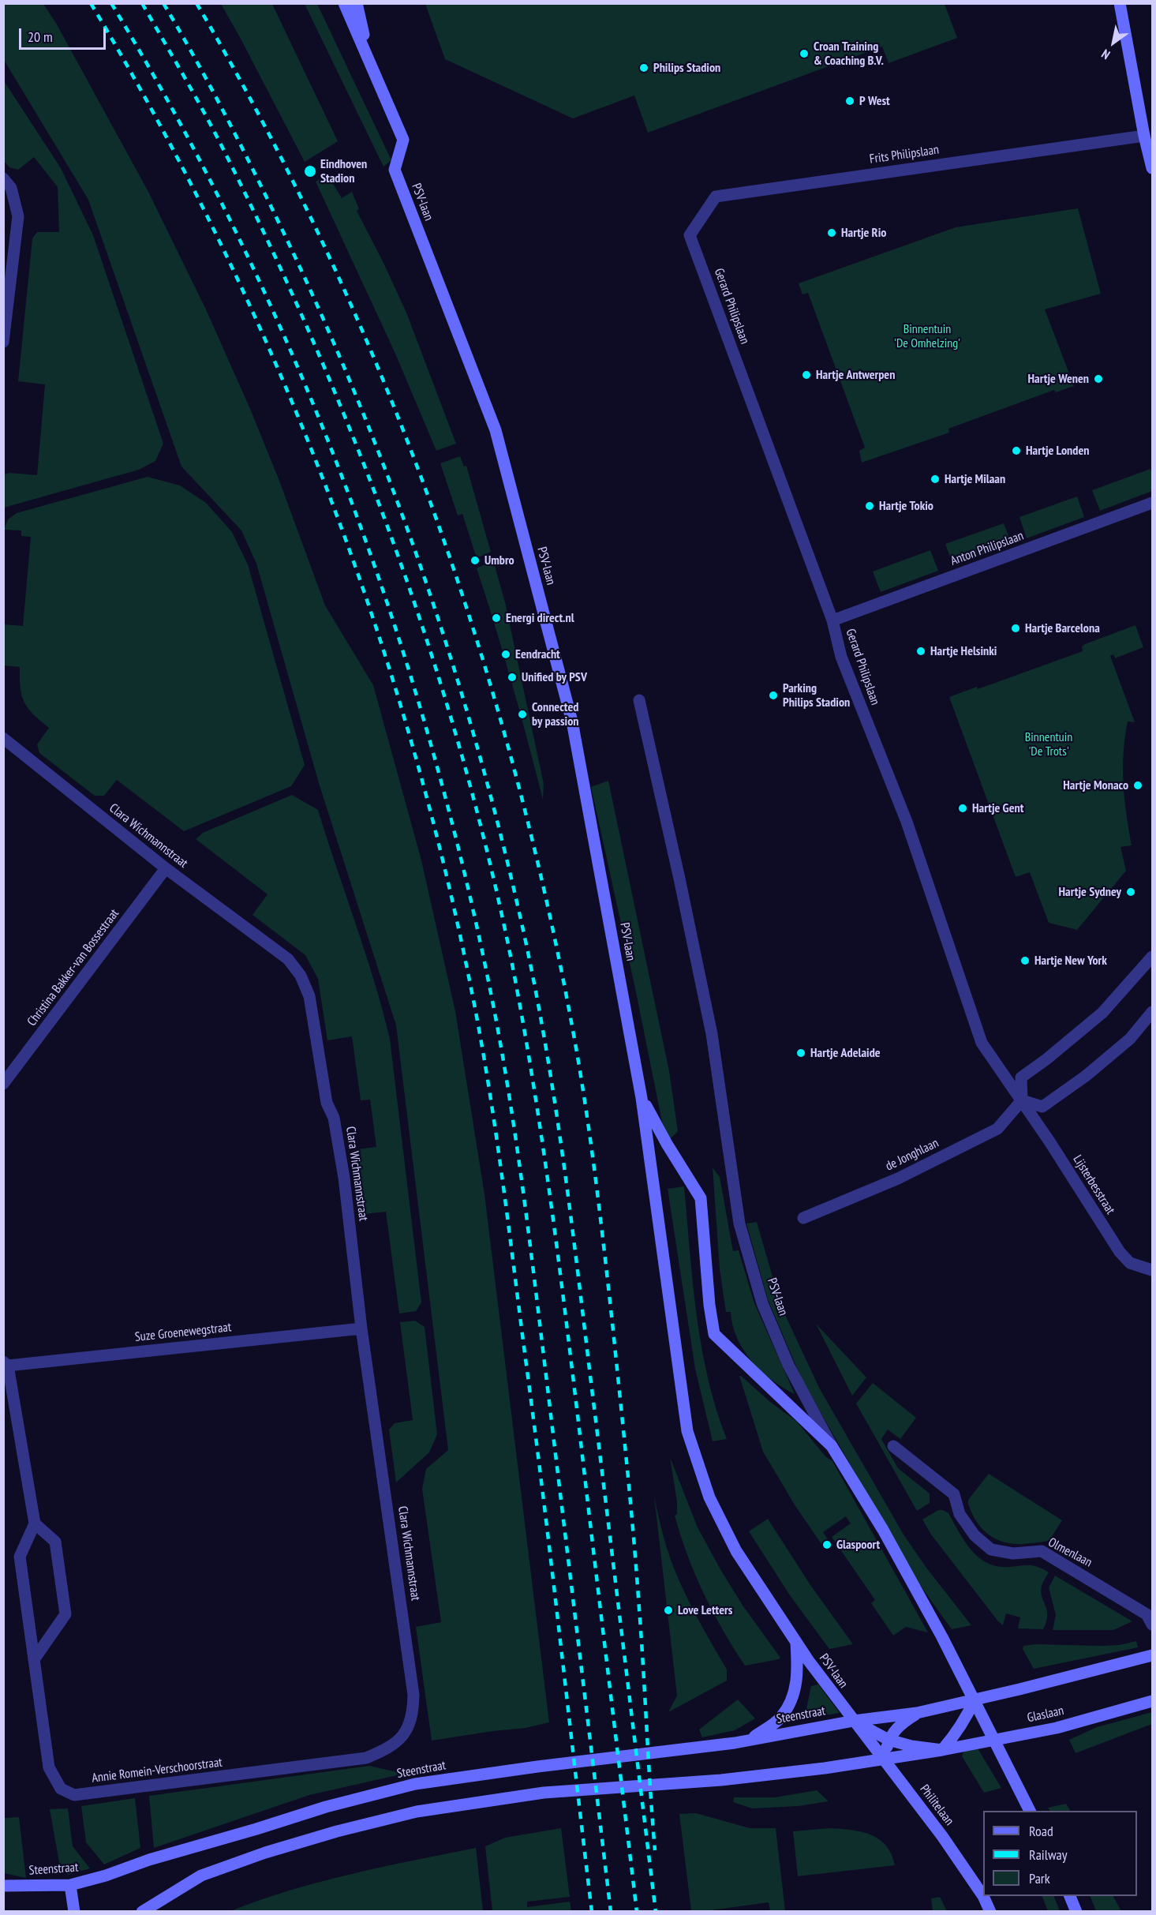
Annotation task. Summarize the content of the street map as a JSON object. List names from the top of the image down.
{
  "streets": {
    "main road": [
      "PSV-laan",
      "Glaslaan",
      "Steenstraat",
      "Philitelaan"
    ],
    "street": [
      "Frits Philipslaan",
      "Gerard Philipslaan",
      "Anton Philipslaan",
      "Clara Wichmannstraat",
      "Christina Bakker-van Bossestraat",
      "de Jonghlaan",
      "Lijsterbesstraat",
      "Suze Groenewegstraat",
      "Olmenlaan",
      "Annie Romein-Verschoorstraat"
    ]
  },
  "crossings": [
    ["Frits Philipslaan", "Gerard Philipslaan"],
    ["PSV-laan", "Glaslaan"],
    ["PSV-laan", "Steenstraat"],
    ["PSV-laan", "Philitelaan"],
    ["Gerard Philipslaan", "Anton Philipslaan"],
    ["Gerard Philipslaan", "de Jonghlaan"],
    ["Gerard Philipslaan", "Lijsterbesstraat"],
    ["Clara Wichmannstraat", "Christina Bakker-van Bossestraat"],
    ["Clara Wichmannstraat", "Suze Groenewegstraat"],
    ["Clara Wichmannstraat", "Annie Romein-Verschoorstraat"],
    ["de Jonghlaan", "Lijsterbesstraat"],
    ["Glaslaan", "Steenstraat"],
    ["Glaslaan", "Philitelaan"],
    ["Steenstraat", "Philitelaan"]
  ],
  "parks": ["Binnentuin 'De Omhelzing'", "Binnentuin 'De Trots'"],
  "places": [
    "Croan Training & Coaching B.V.",
    "Philips Stadion",
    "P West",
    "Eindhoven Stadion",
    "Hartje Rio",
    "Hartje Antwerpen",
    "Hartje Wenen",
    "Hartje Londen",
    "Hartje Milaan",
    "Hartje Tokio",
    "Umbro",
    "Energi direct.nl",
    "Hartje Barcelona",
    "Hartje Helsinki",
    "Eendracht",
    "Unified by PSV",
    "Parking Philips Stadion",
    "Connected by passion",
    "Hartje Monaco",
    "Hartje Gent",
    "Hartje Sydney",
    "Hartje New York",
    "Hartje Adelaide",
    "Glaspoort",
    "Love Letters"
  ],
  "legend": ["Road", "Railway", "Park"],
  "scale_bar": "20 m",
  "north": "bottom left"
}
